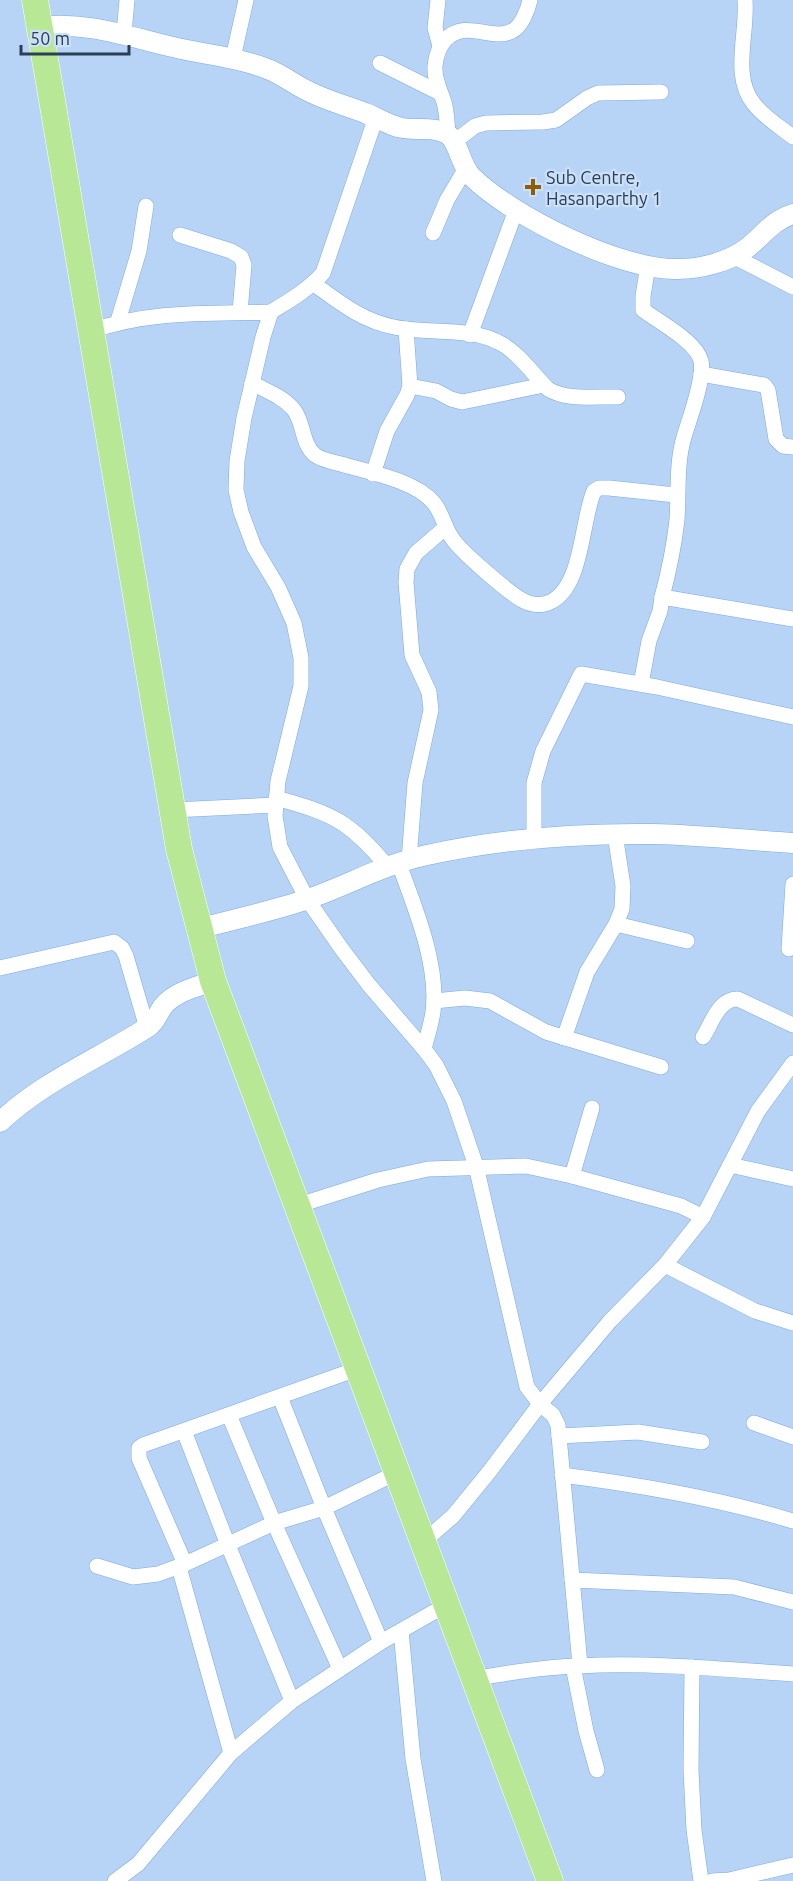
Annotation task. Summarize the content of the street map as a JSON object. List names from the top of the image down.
{
  "places": {
    "health": ["Sub Centre, Hasanparthy 1"]
  },
  "scale_bar": "50 m"
}
